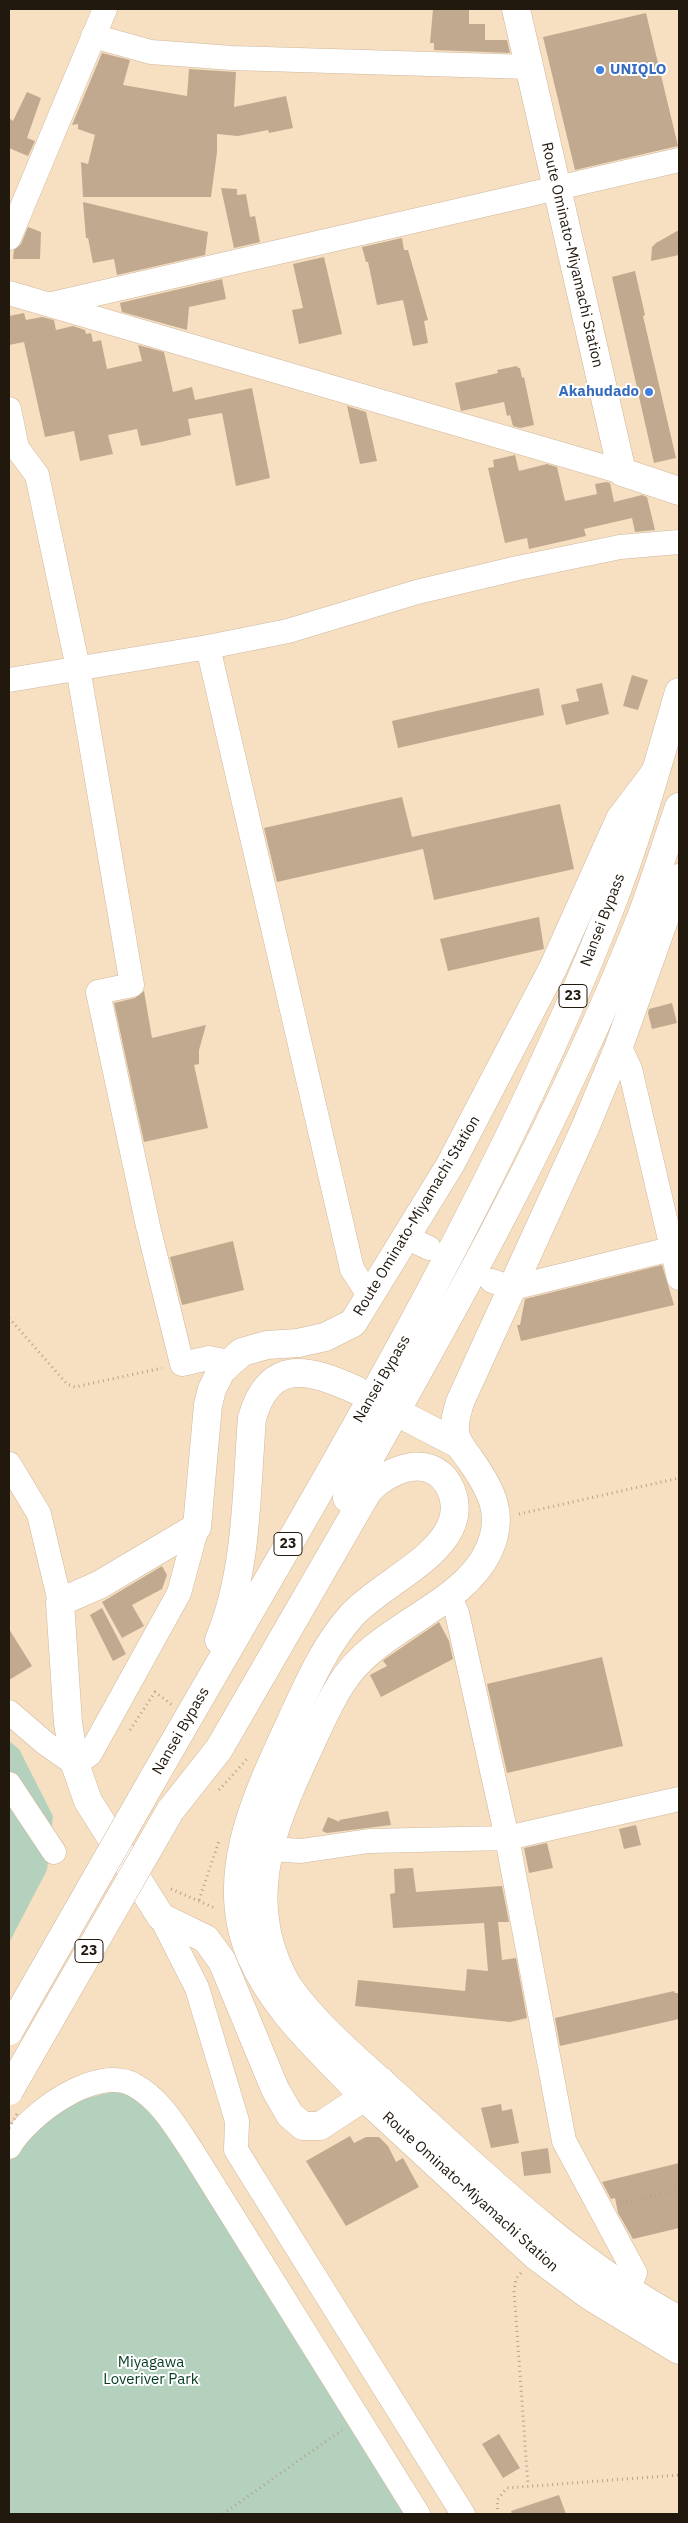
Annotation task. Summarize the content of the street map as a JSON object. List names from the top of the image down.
{
  "streets": {
    "main road": ["Route Ominato-Miyamachi Station", "Nansei Bypass", "23"]
  },
  "crossings": [
    ["Route Ominato-Miyamachi Station", "Nansei Bypass"]
  ],
  "parks": ["Miyagawa Loveriver Park"],
  "places": ["UNIQLO", "Akahudado"]
}
